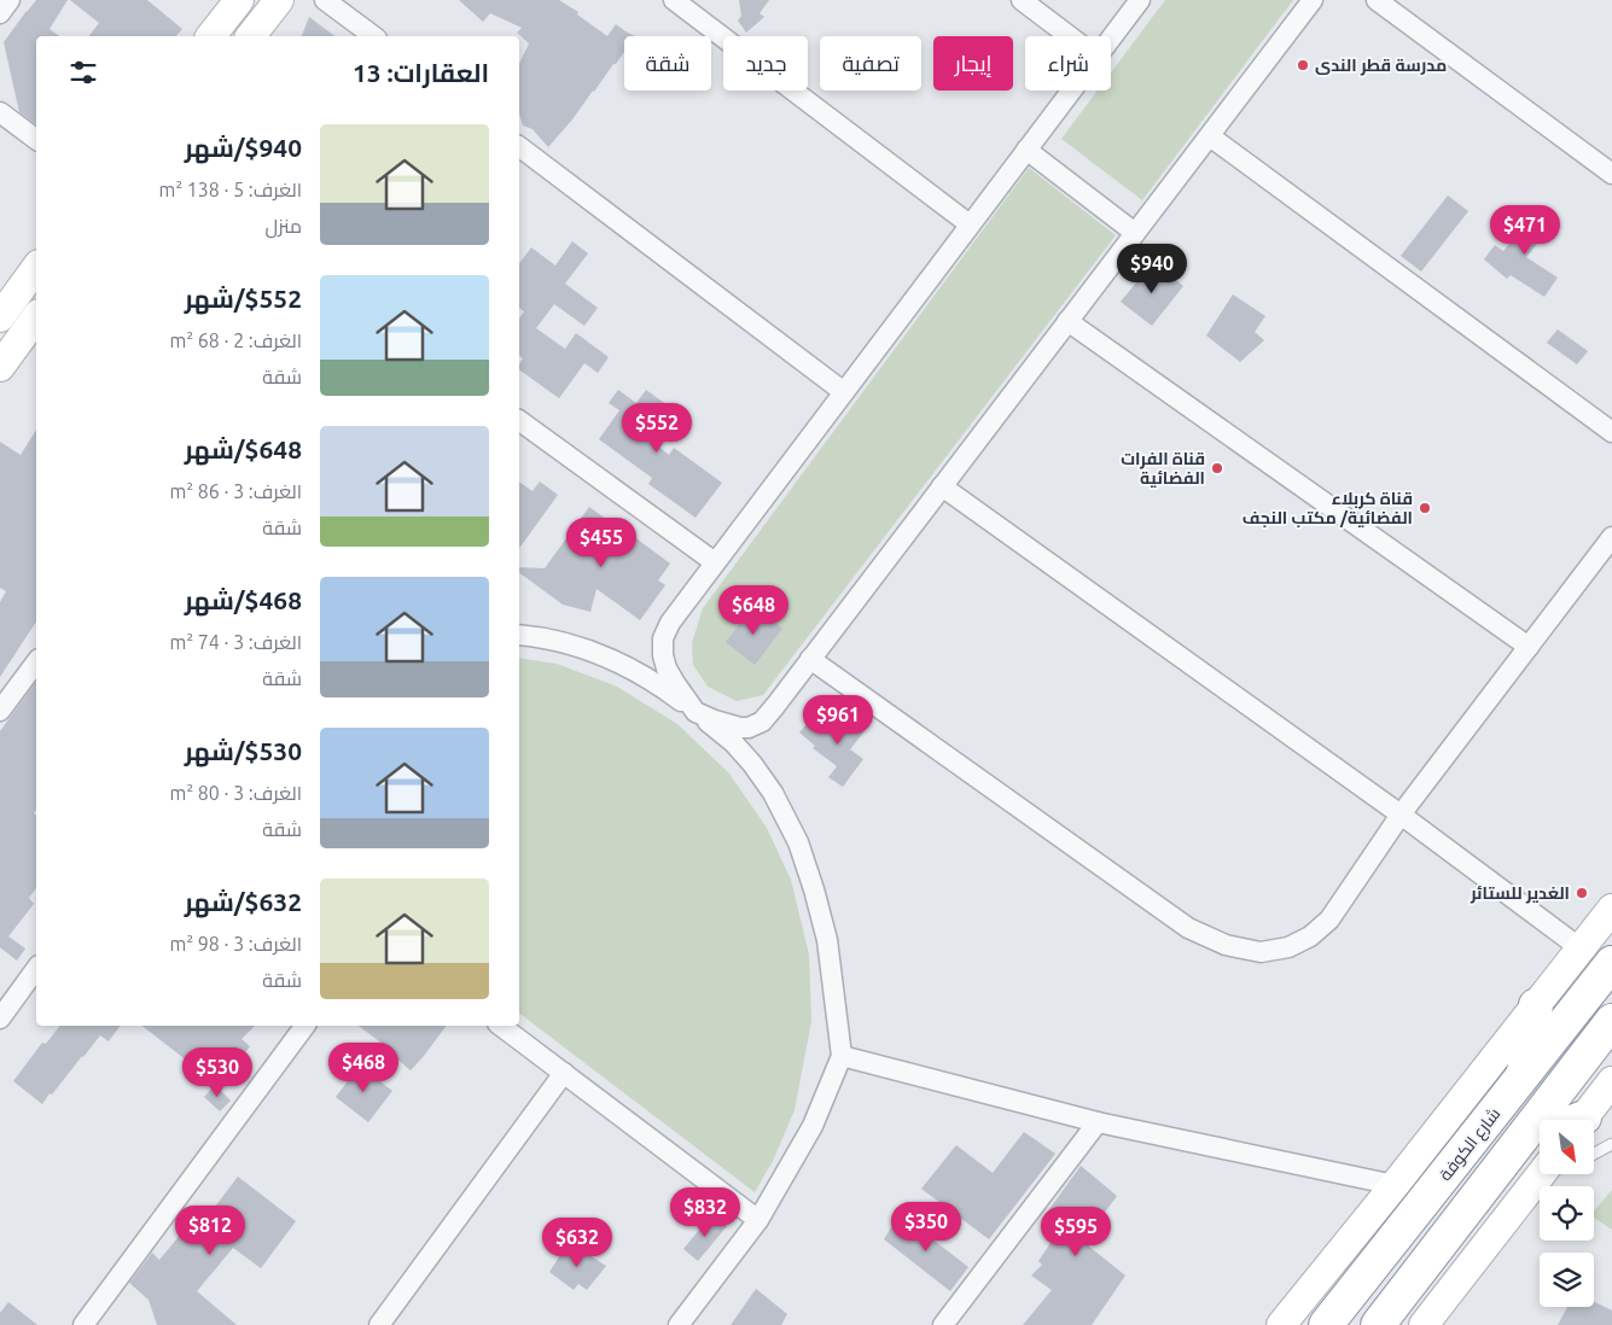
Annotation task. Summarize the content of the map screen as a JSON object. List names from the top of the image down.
{
  "streets": {
    "highway": ["شارع الكوفة"]
  },
  "places": [
    "مدرسة قطر الندى",
    "قناة الفرات الفضائية",
    "قناة كربلاء الفضائية/ مكتب النجف",
    "الغدير للستائر"
  ],
  "north": "bottom right",
  "page": {
    "chip": [
      "شراء",
      "إيجار",
      "تصفية",
      "جديد",
      "شقة"
    ],
    "heading": "العقارات: 13",
    "list": [
      {
        "name": "$940/شهر",
        "note": "الغرف: 5 · 138 m² · منزل"
      },
      {
        "name": "$552/شهر",
        "note": "الغرف: 2 · 68 m² · شقة"
      },
      {
        "name": "$648/شهر",
        "note": "الغرف: 3 · 86 m² · شقة"
      },
      {
        "name": "$468/شهر",
        "note": "الغرف: 3 · 74 m² · شقة"
      },
      {
        "name": "$530/شهر",
        "note": "الغرف: 3 · 80 m² · شقة"
      },
      {
        "name": "$632/شهر",
        "note": "الغرف: 3 · 98 m² · شقة"
      }
    ],
    "price": [
      "$471",
      "$940",
      "$552",
      "$455",
      "$648",
      "$961",
      "$468",
      "$530",
      "$832",
      "$350",
      "$812",
      "$595",
      "$632"
    ]
  }
}
